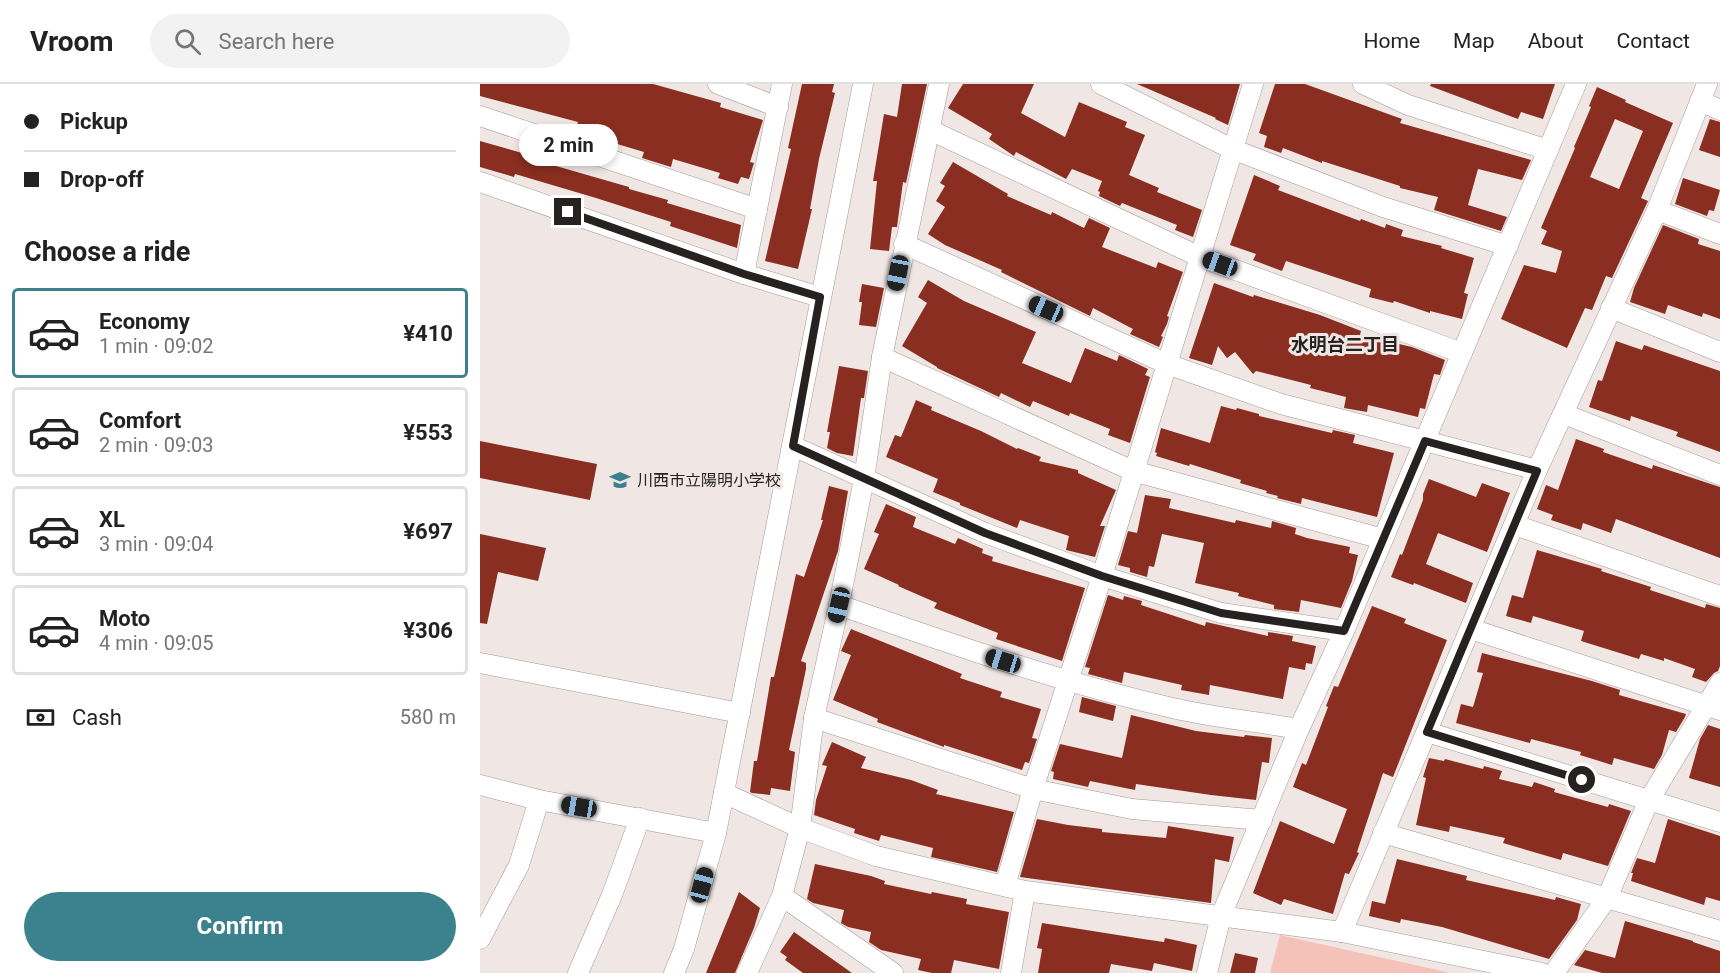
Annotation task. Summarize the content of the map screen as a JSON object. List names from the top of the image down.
{
  "districts": ["水明台二丁目"],
  "places": {
    "school or university": ["川西市立陽明小学校"]
  },
  "page": {
    "header": "Vroom",
    "search": "Search here",
    "nav": [
      "Home",
      "Map",
      "About",
      "Contact"
    ],
    "banner": ["Pickup", "Drop-off"],
    "bubble": "2 min",
    "heading": "Choose a ride",
    "list": [
      {
        "name": "Economy",
        "note": "1 min · 09:02",
        "value": "¥410"
      },
      {
        "name": "Comfort",
        "note": "2 min · 09:03",
        "value": "¥553"
      },
      {
        "name": "XL",
        "note": "3 min · 09:04",
        "value": "¥697"
      },
      {
        "name": "Moto",
        "note": "4 min · 09:05",
        "value": "¥306"
      }
    ],
    "pay": ["Cash", "580 m"],
    "buttons": "Confirm"
  }
}
